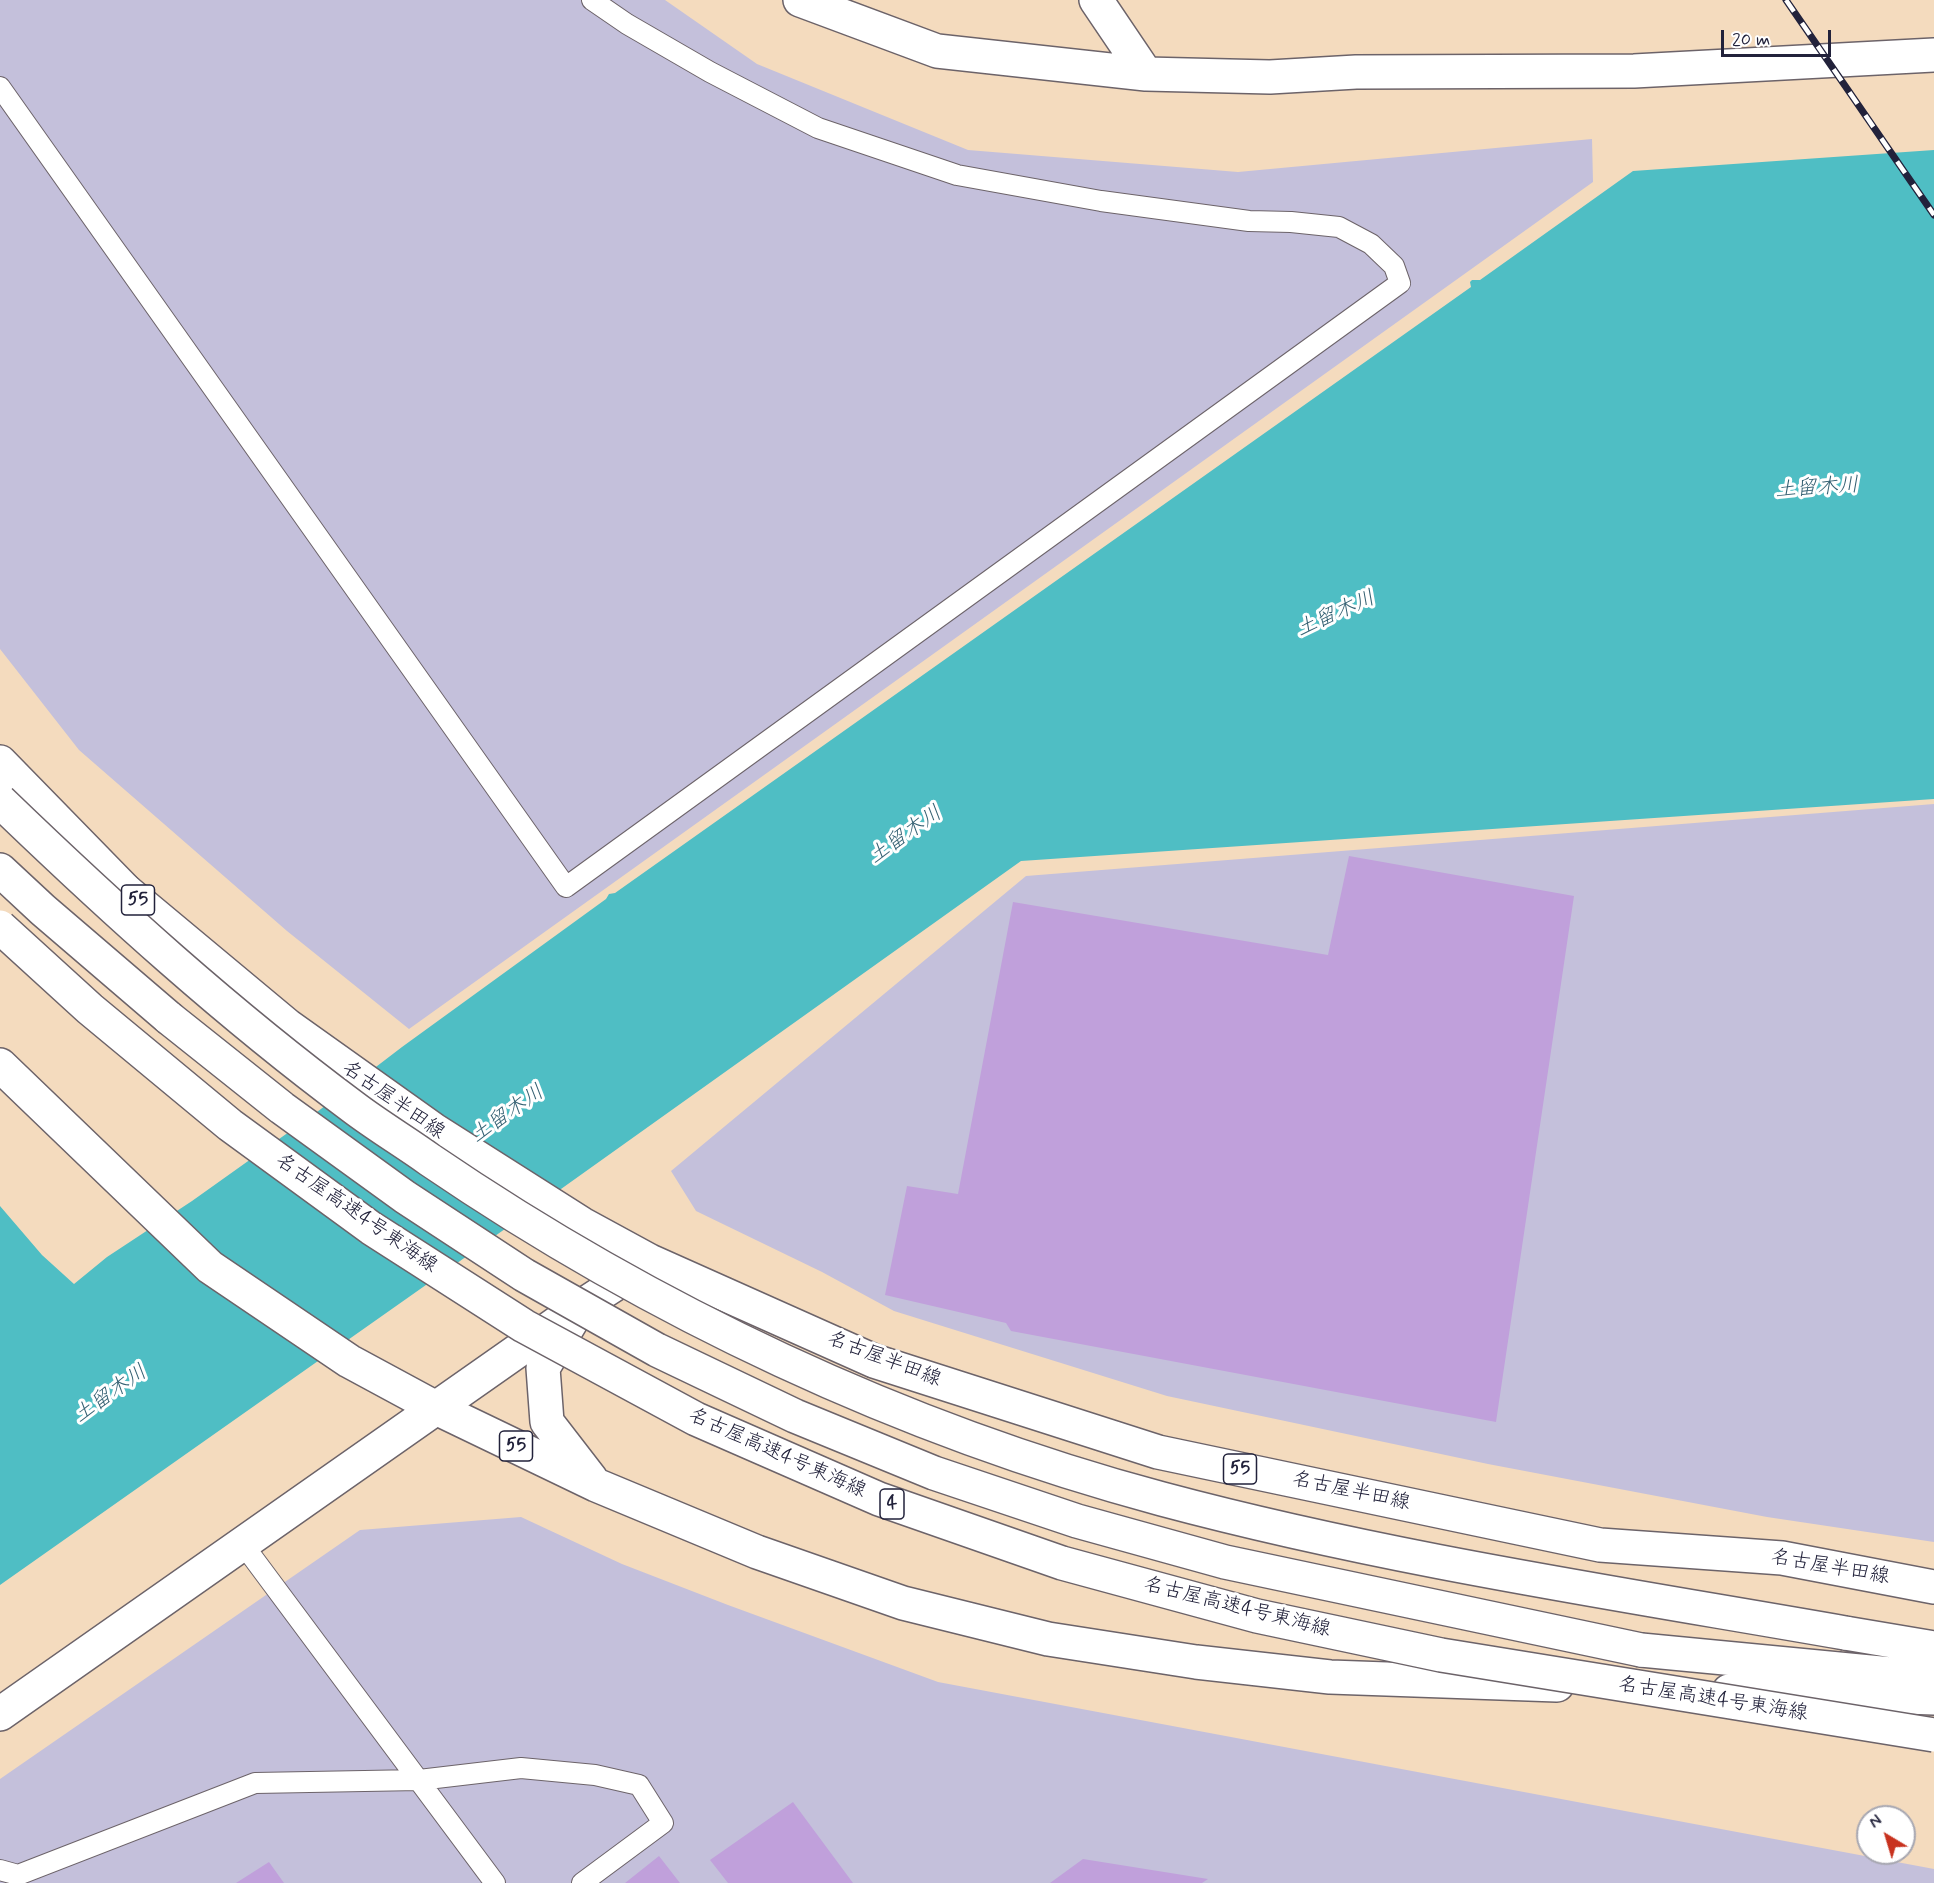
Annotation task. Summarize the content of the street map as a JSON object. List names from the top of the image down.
{
  "streets": {
    "main road": [
      "55",
      "名古屋半田線",
      "名古屋高速4号東海線",
      "4"
    ]
  },
  "water": ["土留木川"],
  "scale_bar": "20 m",
  "north": "top left"
}
